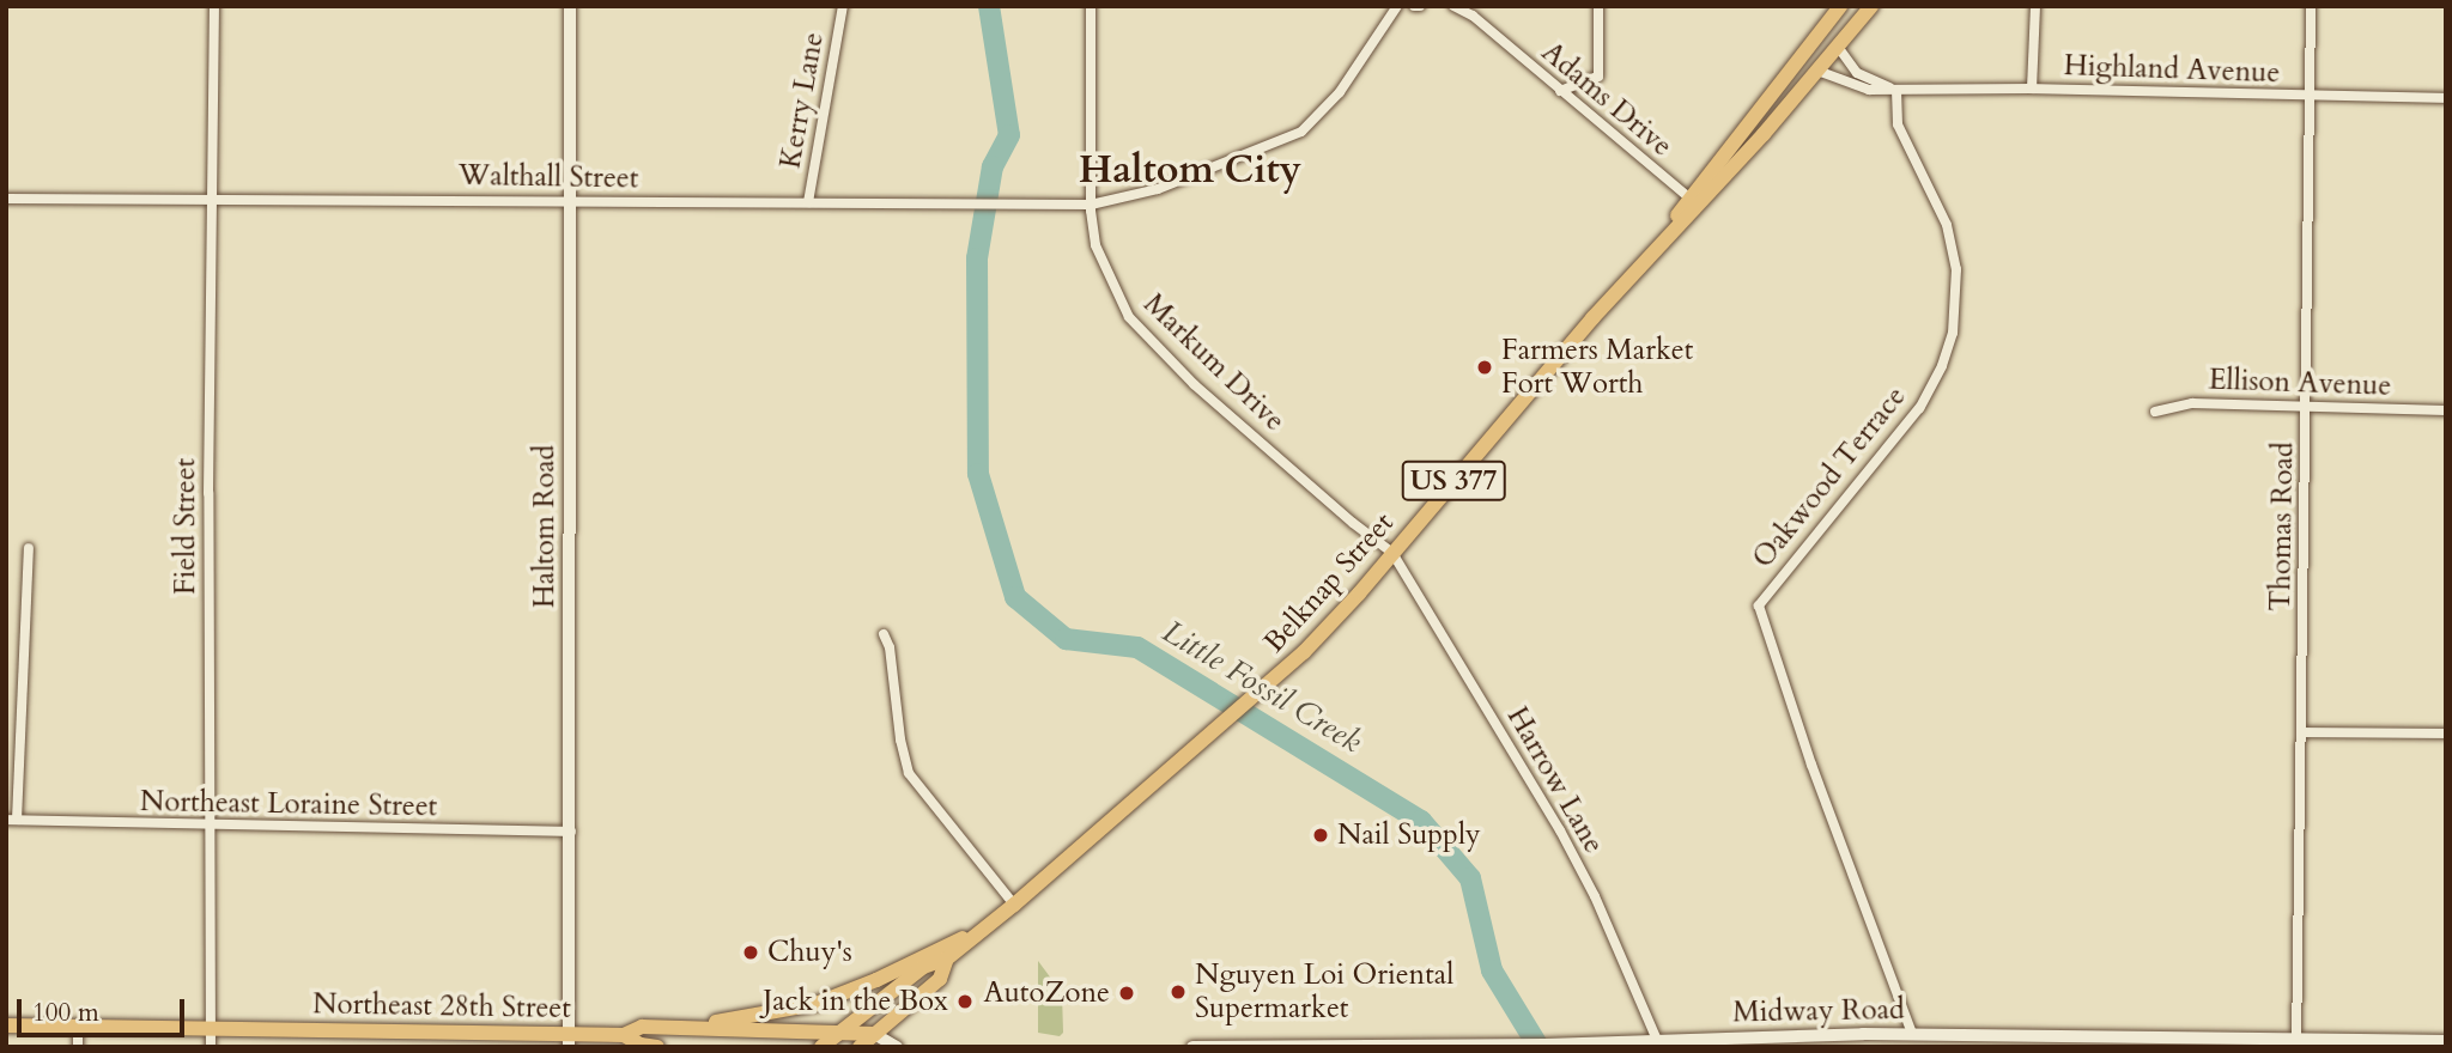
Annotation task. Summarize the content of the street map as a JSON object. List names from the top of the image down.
{
  "streets": {
    "main road": [
      "US 377",
      "Haltom Road",
      "Belknap Street",
      "Northeast 28th Street",
      "Midway Road"
    ],
    "street": [
      "Highland Avenue",
      "Adams Drive",
      "Kerry Lane",
      "Walthall Street",
      "Markum Drive",
      "Ellison Avenue",
      "Oakwood Terrace",
      "Field Street",
      "Thomas Road",
      "Harrow Lane",
      "Northeast Loraine Street"
    ]
  },
  "crossings": [
    ["Highland Avenue", "Oakwood Terrace"],
    ["Highland Avenue", "Thomas Road"],
    ["Adams Drive", "Belknap Street"],
    ["Kerry Lane", "Walthall Street"],
    ["Walthall Street", "Markum Drive"],
    ["Walthall Street", "Field Street"],
    ["Walthall Street", "Haltom Road"],
    ["Markum Drive", "Belknap Street"],
    ["Markum Drive", "Harrow Lane"],
    ["Ellison Avenue", "Thomas Road"],
    ["Oakwood Terrace", "Midway Road"],
    ["Field Street", "Northeast Loraine Street"],
    ["Field Street", "Northeast 28th Street"],
    ["Haltom Road", "Northeast Loraine Street"],
    ["Haltom Road", "Northeast 28th Street"],
    ["Thomas Road", "Midway Road"],
    ["Belknap Street", "Harrow Lane"],
    ["Belknap Street", "Northeast 28th Street"],
    ["Harrow Lane", "Midway Road"]
  ],
  "districts": ["Haltom City"],
  "water": ["Little Fossil Creek"],
  "places": [
    "Farmers Market Fort Worth",
    "Nail Supply",
    "Chuy's",
    "Nguyen Loi Oriental Supermarket",
    "AutoZone",
    "Jack in the Box"
  ],
  "scale_bar": "100 m"
}
